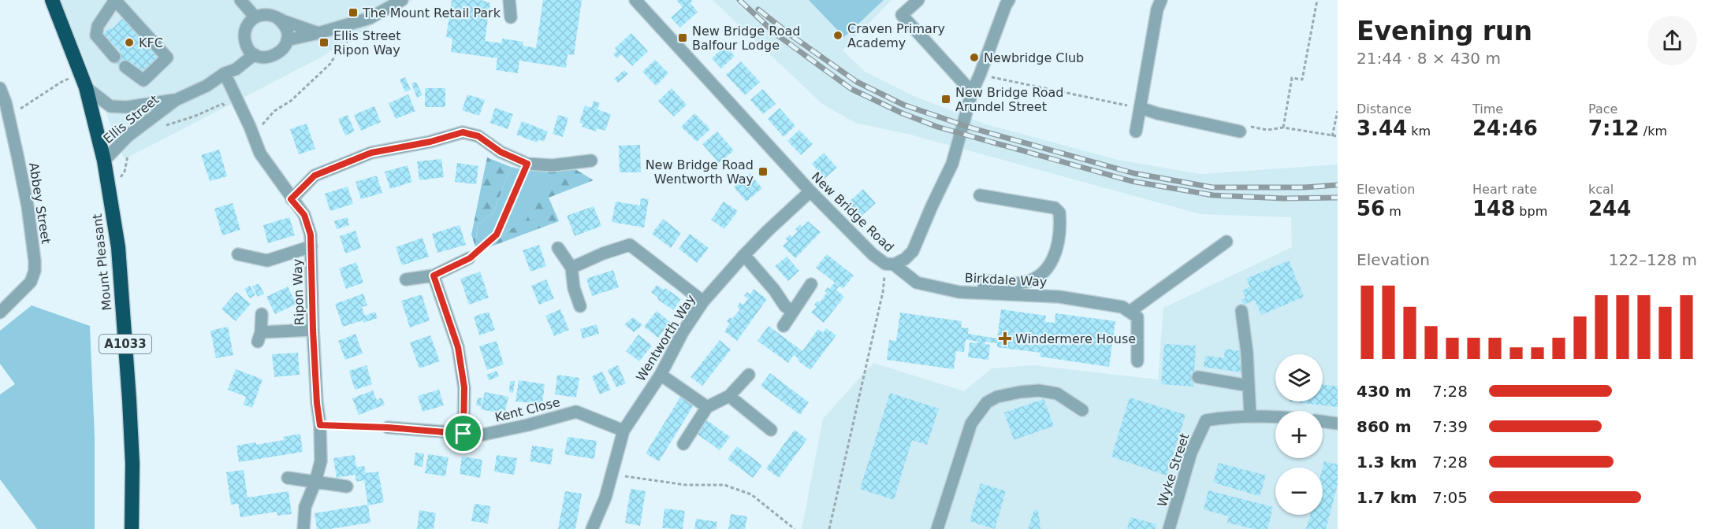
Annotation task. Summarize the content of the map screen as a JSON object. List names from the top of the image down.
{
  "streets": {
    "highway": ["Mount Pleasant", "A1033"],
    "street": [
      "Ellis Street",
      "Abbey Street",
      "New Bridge Road",
      "Birkdale Way",
      "Ripon Way",
      "Wentworth Way",
      "Kent Close",
      "Wyke Street"
    ]
  },
  "crossings": [
    ["Ellis Street", "Mount Pleasant"],
    ["Ellis Street", "Ripon Way"],
    ["New Bridge Road", "Birkdale Way"],
    ["New Bridge Road", "Wentworth Way"],
    ["Wentworth Way", "Kent Close"]
  ],
  "places": {
    "transit": [
      "The Mount Retail Park",
      "New Bridge Road Balfour Lodge",
      "Ellis Street Ripon Way",
      "New Bridge Road Arundel Street",
      "New Bridge Road Wentworth Way"
    ],
    "other": ["Craven Primary Academy", "KFC", "Newbridge Club"],
    "health": ["Windermere House"]
  },
  "page": {
    "heading": ["Evening run", "21:44 · 8 × 430 m"],
    "stats": [
      ["Distance", "3.44 km"],
      ["Time", "24:46"],
      ["Pace", "7:12 /km"],
      ["Elevation", "56 m"],
      ["Heart rate", "148 bpm"],
      ["kcal", "244"]
    ],
    "chart": ["Elevation", "122–128 m"],
    "map_buttons": ["+", "−"],
    "list": [
      {
        "name": "430 m",
        "note": "7:28"
      },
      {
        "name": "860 m",
        "note": "7:39"
      },
      {
        "name": "1.3 km",
        "note": "7:28"
      },
      {
        "name": "1.7 km",
        "note": "7:05"
      }
    ]
  }
}
